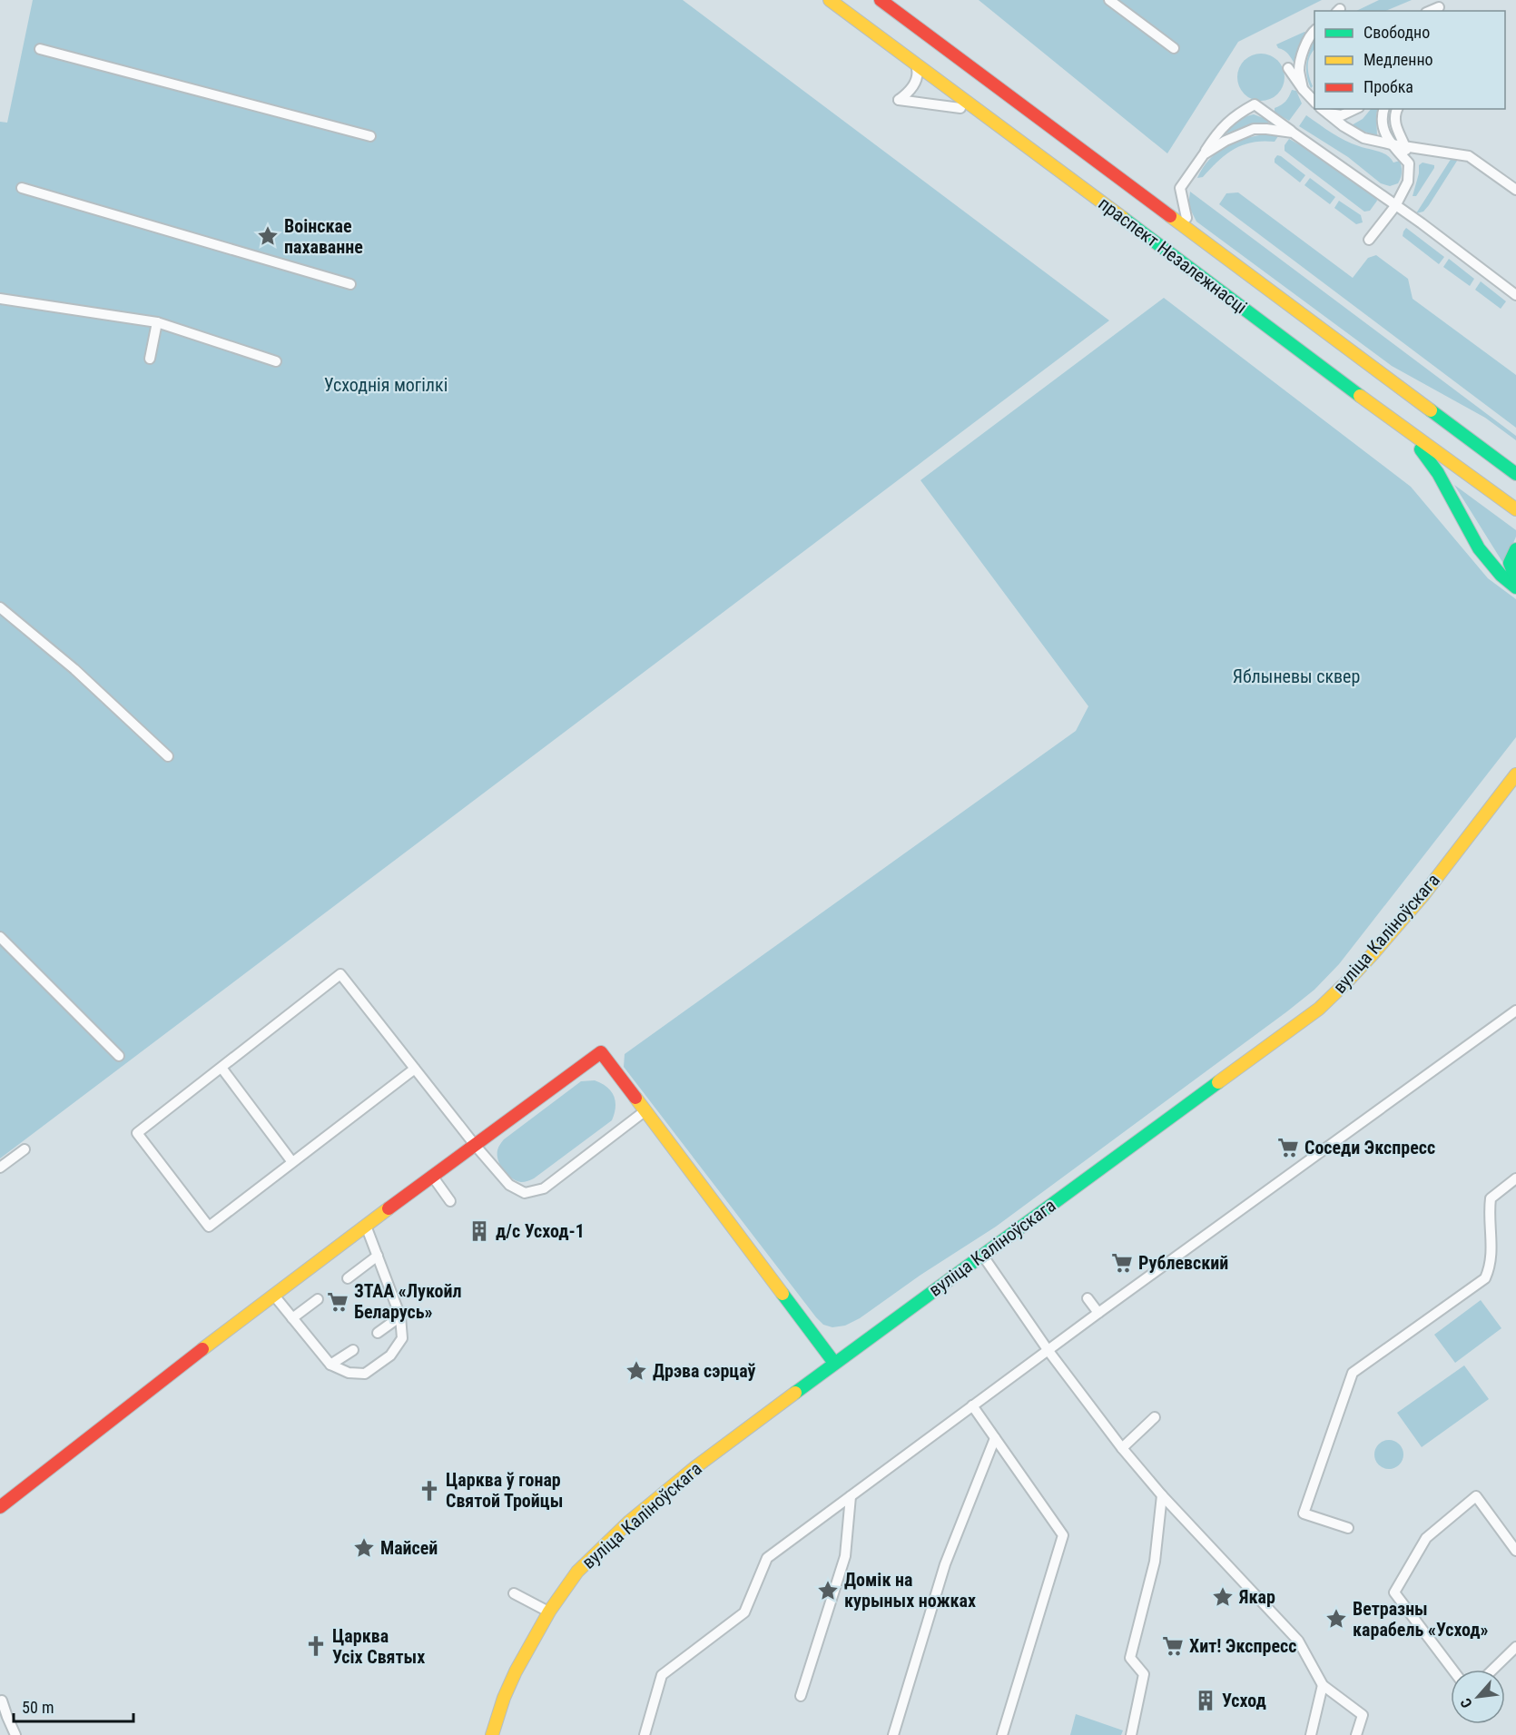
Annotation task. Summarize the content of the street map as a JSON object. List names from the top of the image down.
{
  "streets": {
    "main road": ["праспект Незалежнасці", "вуліца Каліноўскага"]
  },
  "parks": ["Усходнія могілкі", "Яблыневы сквер"],
  "places": {
    "place": [
      "Воінскае пахаванне",
      "Дрэва сэрцаў",
      "Майсей",
      "Домік на курыных ножках",
      "Якар",
      "Ветразны карабель «Усход»"
    ],
    "supermarket": [
      "Соседи Экспресс",
      "Рублевский",
      "ЗТАА «Лукойл Беларусь»",
      "Хит! Экспресс"
    ],
    "building": ["д/с Усход-1", "Усход"],
    "church": ["Царква ў гонар Святой Тройцы", "Царква Усіх Святых"]
  },
  "legend": ["Свободно", "Медленно", "Пробка"],
  "scale_bar": "50 m",
  "north": "bottom left"
}
